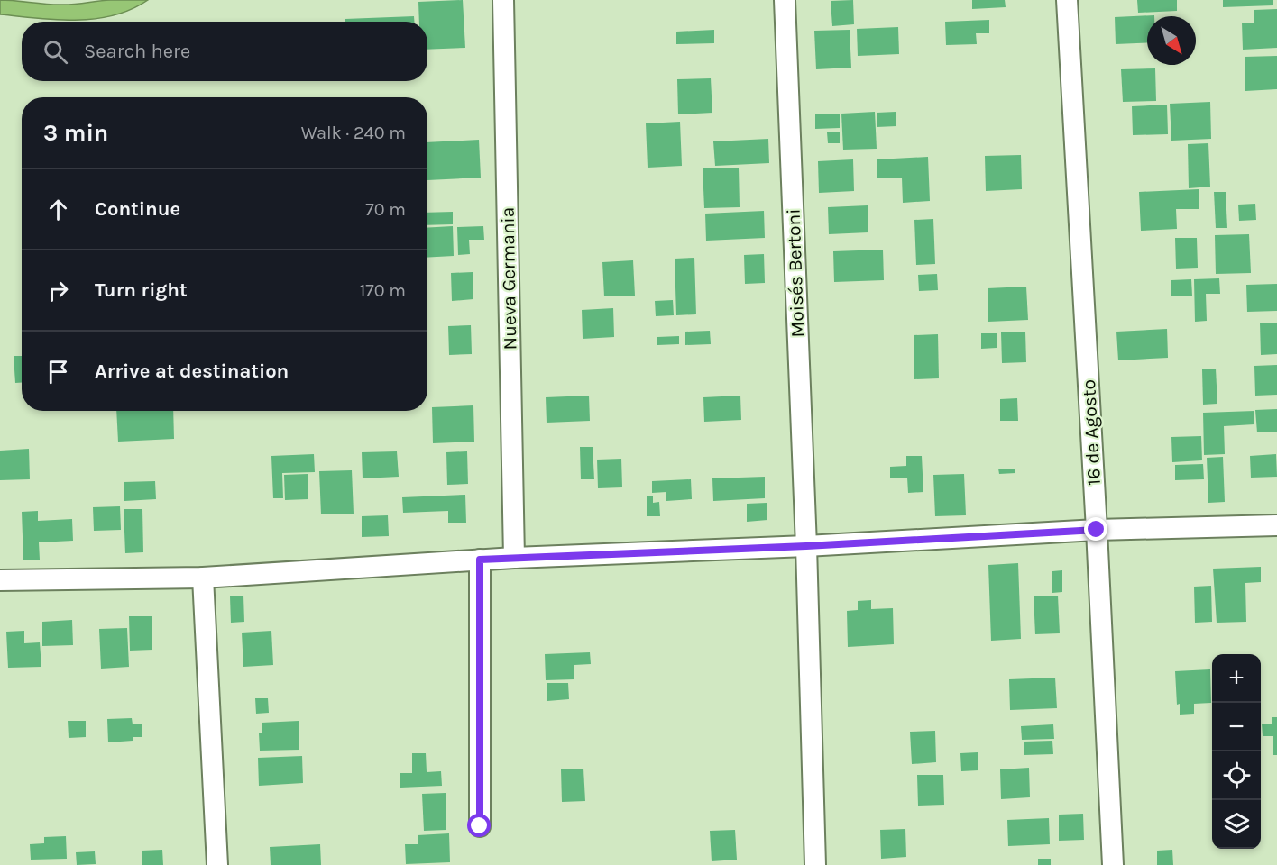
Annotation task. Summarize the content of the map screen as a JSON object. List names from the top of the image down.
{
  "streets": {
    "street": ["Moisés Bertoni", "Nueva Germania", "16 de Agosto"]
  },
  "north": "bottom right",
  "page": {
    "search": "Search here",
    "heading": ["3 min", "Walk · 240 m"],
    "list": [
      ["Continue", "70 m"],
      ["Turn right", "170 m"],
      "Arrive at destination"
    ],
    "map_buttons": ["+", "−"]
  }
}
